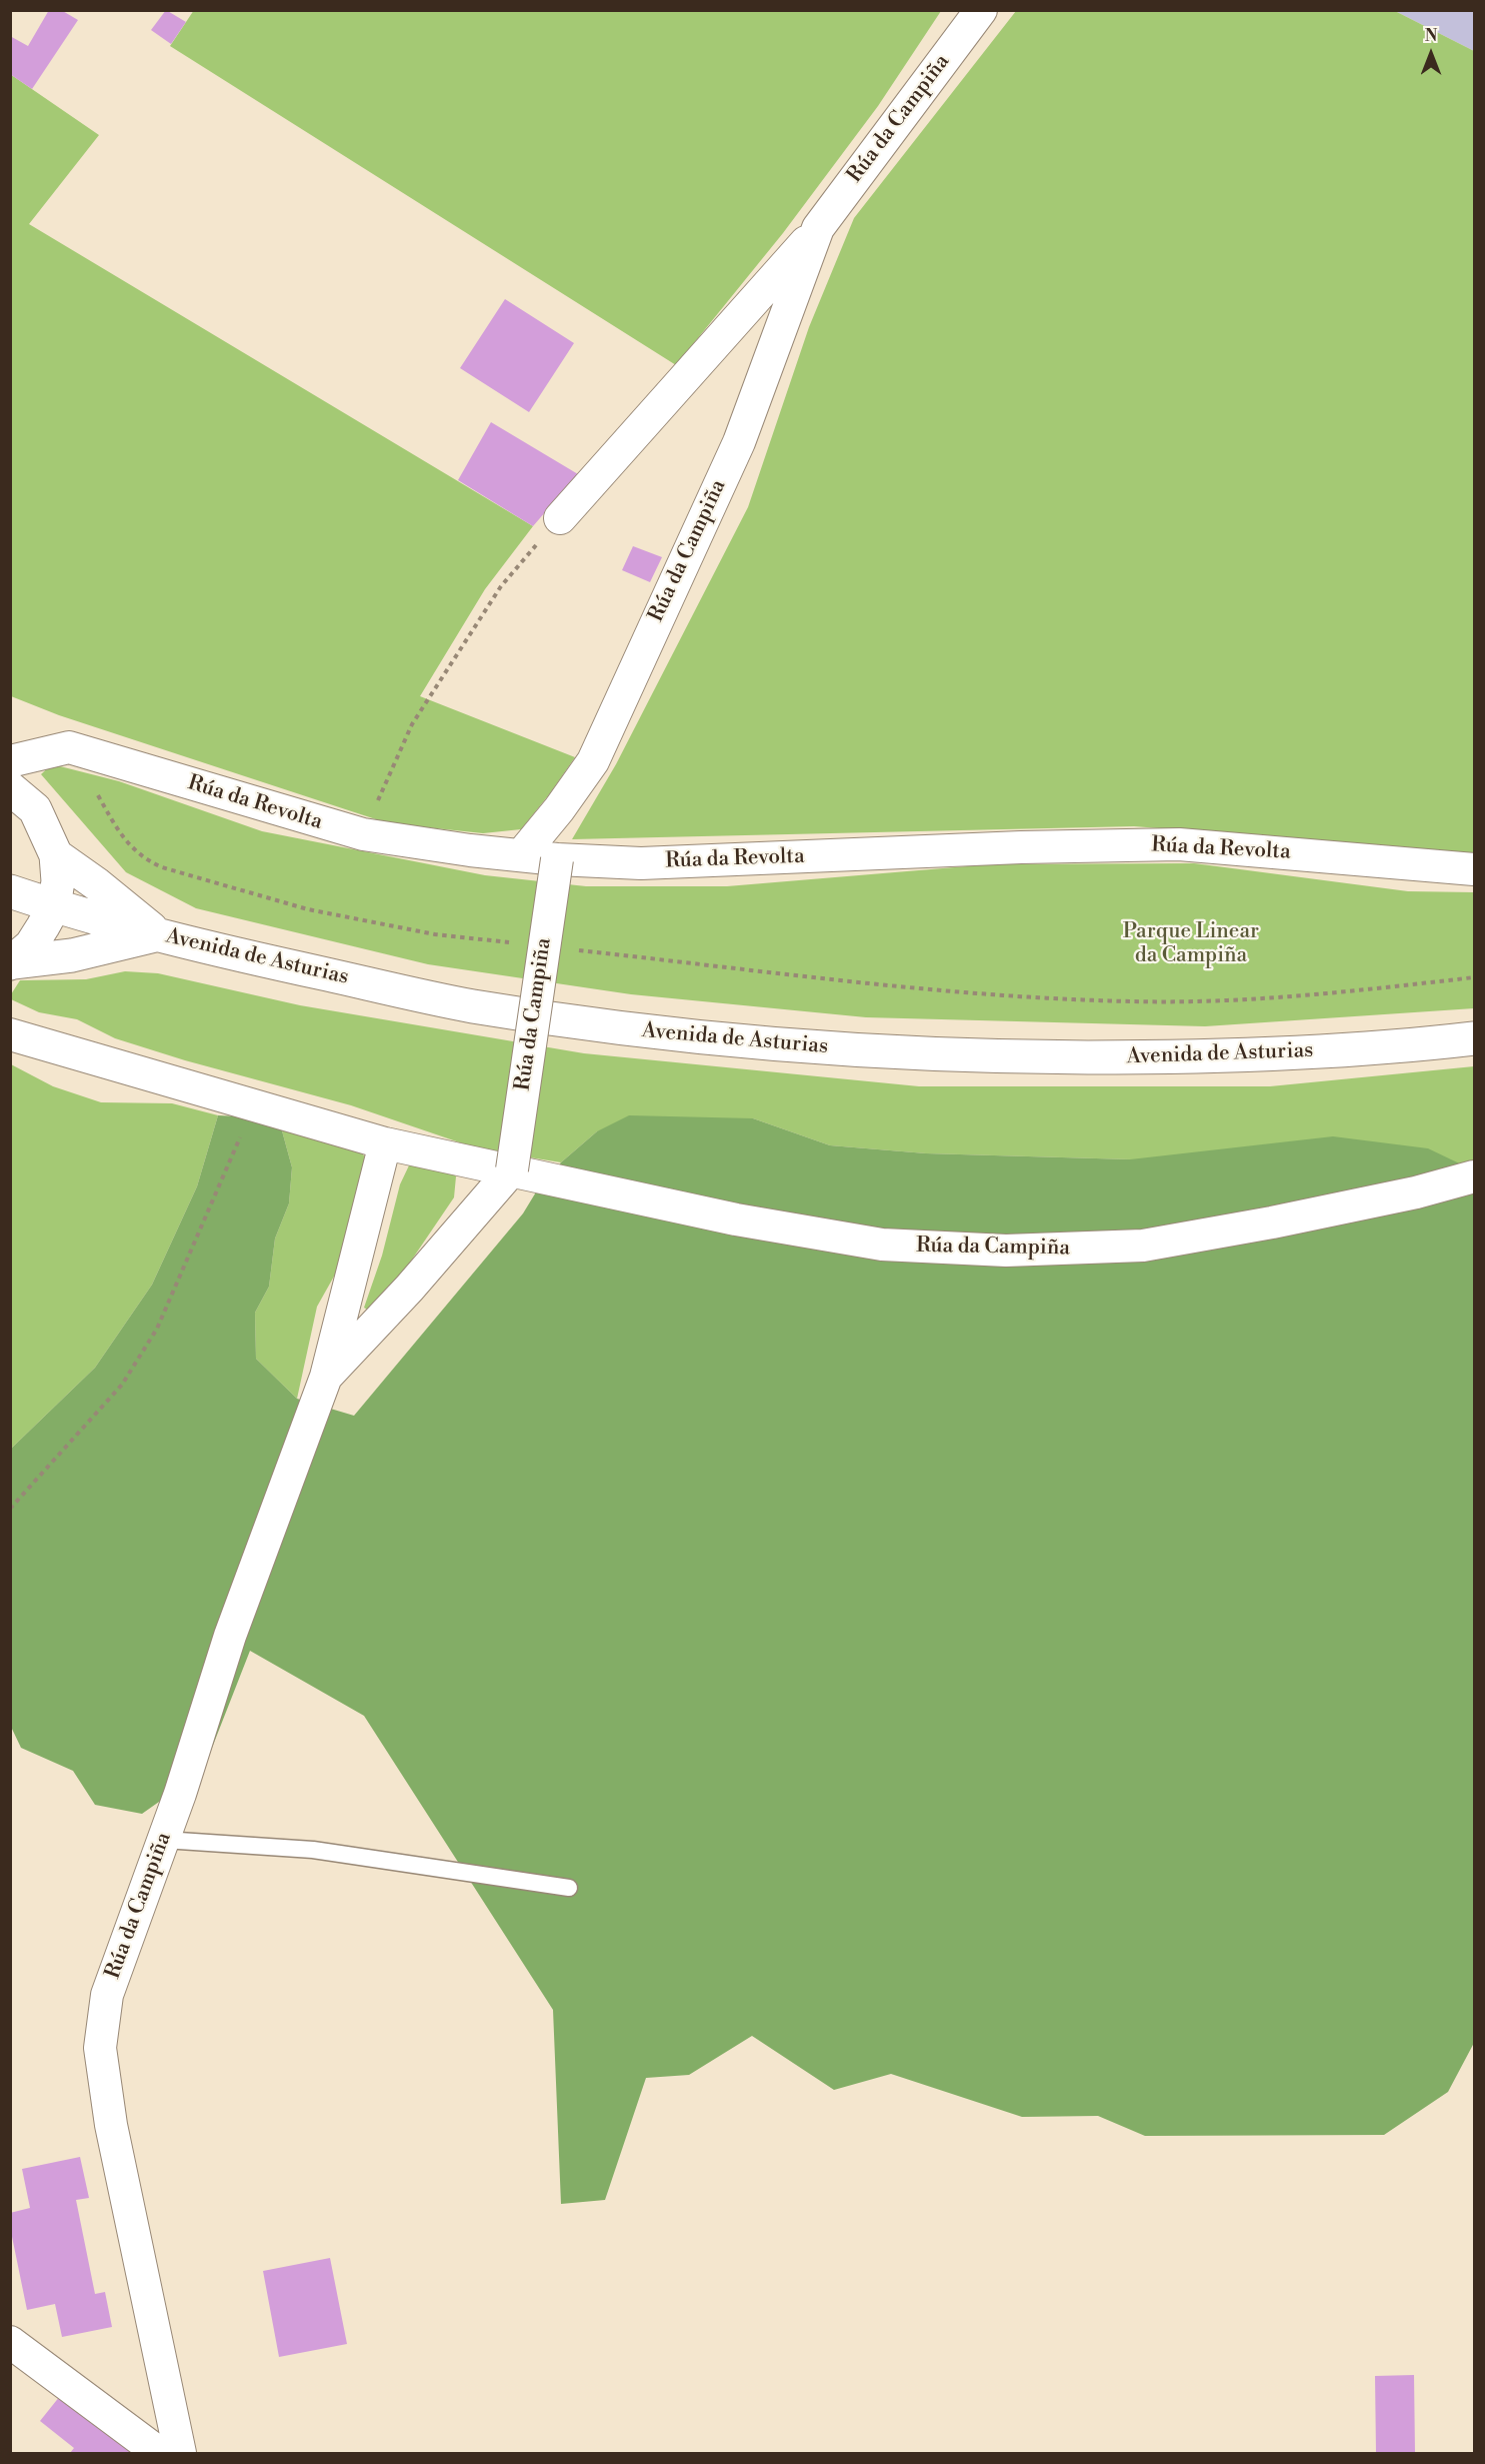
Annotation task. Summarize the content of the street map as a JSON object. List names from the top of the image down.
{
  "streets": {
    "main road": ["Avenida de Asturias"],
    "street": ["Rúa da Campiña", "Rúa da Revolta"]
  },
  "crossings": [
    ["Rúa da Campiña", "Rúa da Revolta"]
  ],
  "parks": ["Parque Linear da Campiña"],
  "north": "top"
}
